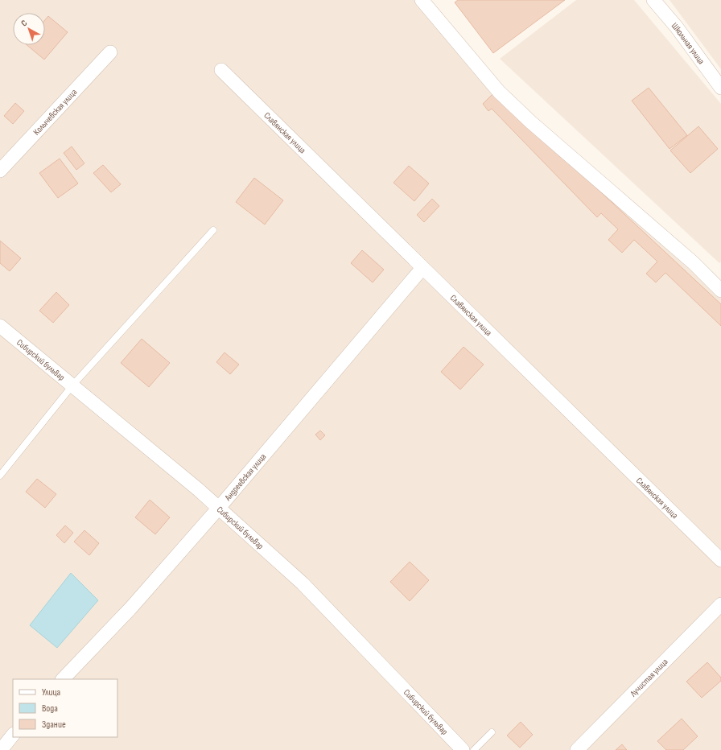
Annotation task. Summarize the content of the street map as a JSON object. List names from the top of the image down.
{
  "streets": {
    "street": [
      "Школьная улица",
      "Колычевская улица",
      "Славянская улица",
      "Сибирский бульвар",
      "Андреевская улица",
      "Лучистая улица"
    ]
  },
  "crossings": [
    ["Славянская улица", "Андреевская улица"],
    ["Сибирский бульвар", "Андреевская улица"]
  ],
  "legend": ["Улица", "Вода", "Здание"],
  "north": "top left"
}
